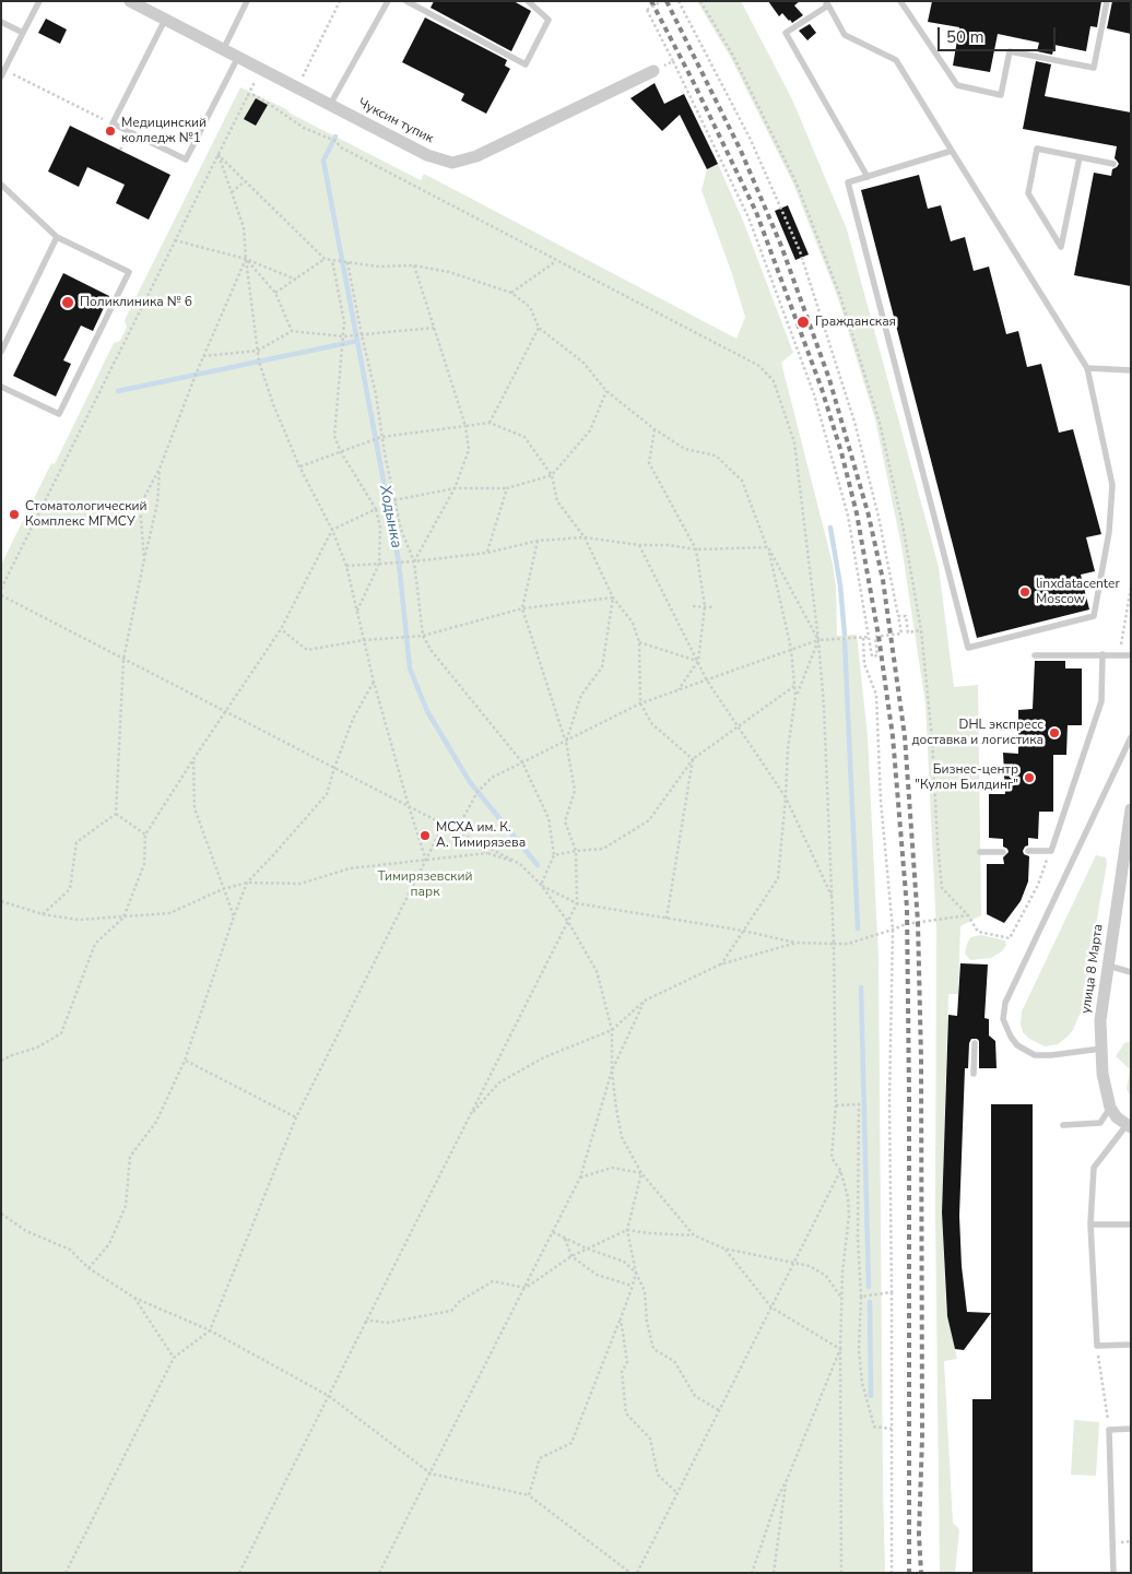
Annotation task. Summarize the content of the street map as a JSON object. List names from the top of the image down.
{
  "streets": {
    "street": ["Чуксин тупик", "улица 8 Марта"]
  },
  "water": ["Ходынка"],
  "parks": ["Тимирязевский парк"],
  "places": [
    "Медицинский колледж №1",
    "Поликлиника № 6",
    "Гражданская",
    "Стоматологический Комплекс МГМСУ",
    "linxdatacenter Moscow",
    "DHL экспресс доставка и логистика",
    "Бизнес-центр \"Кулон Билдинг\"",
    "МСХА им. К. А. Тимирязева"
  ],
  "scale_bar": "50 m"
}
